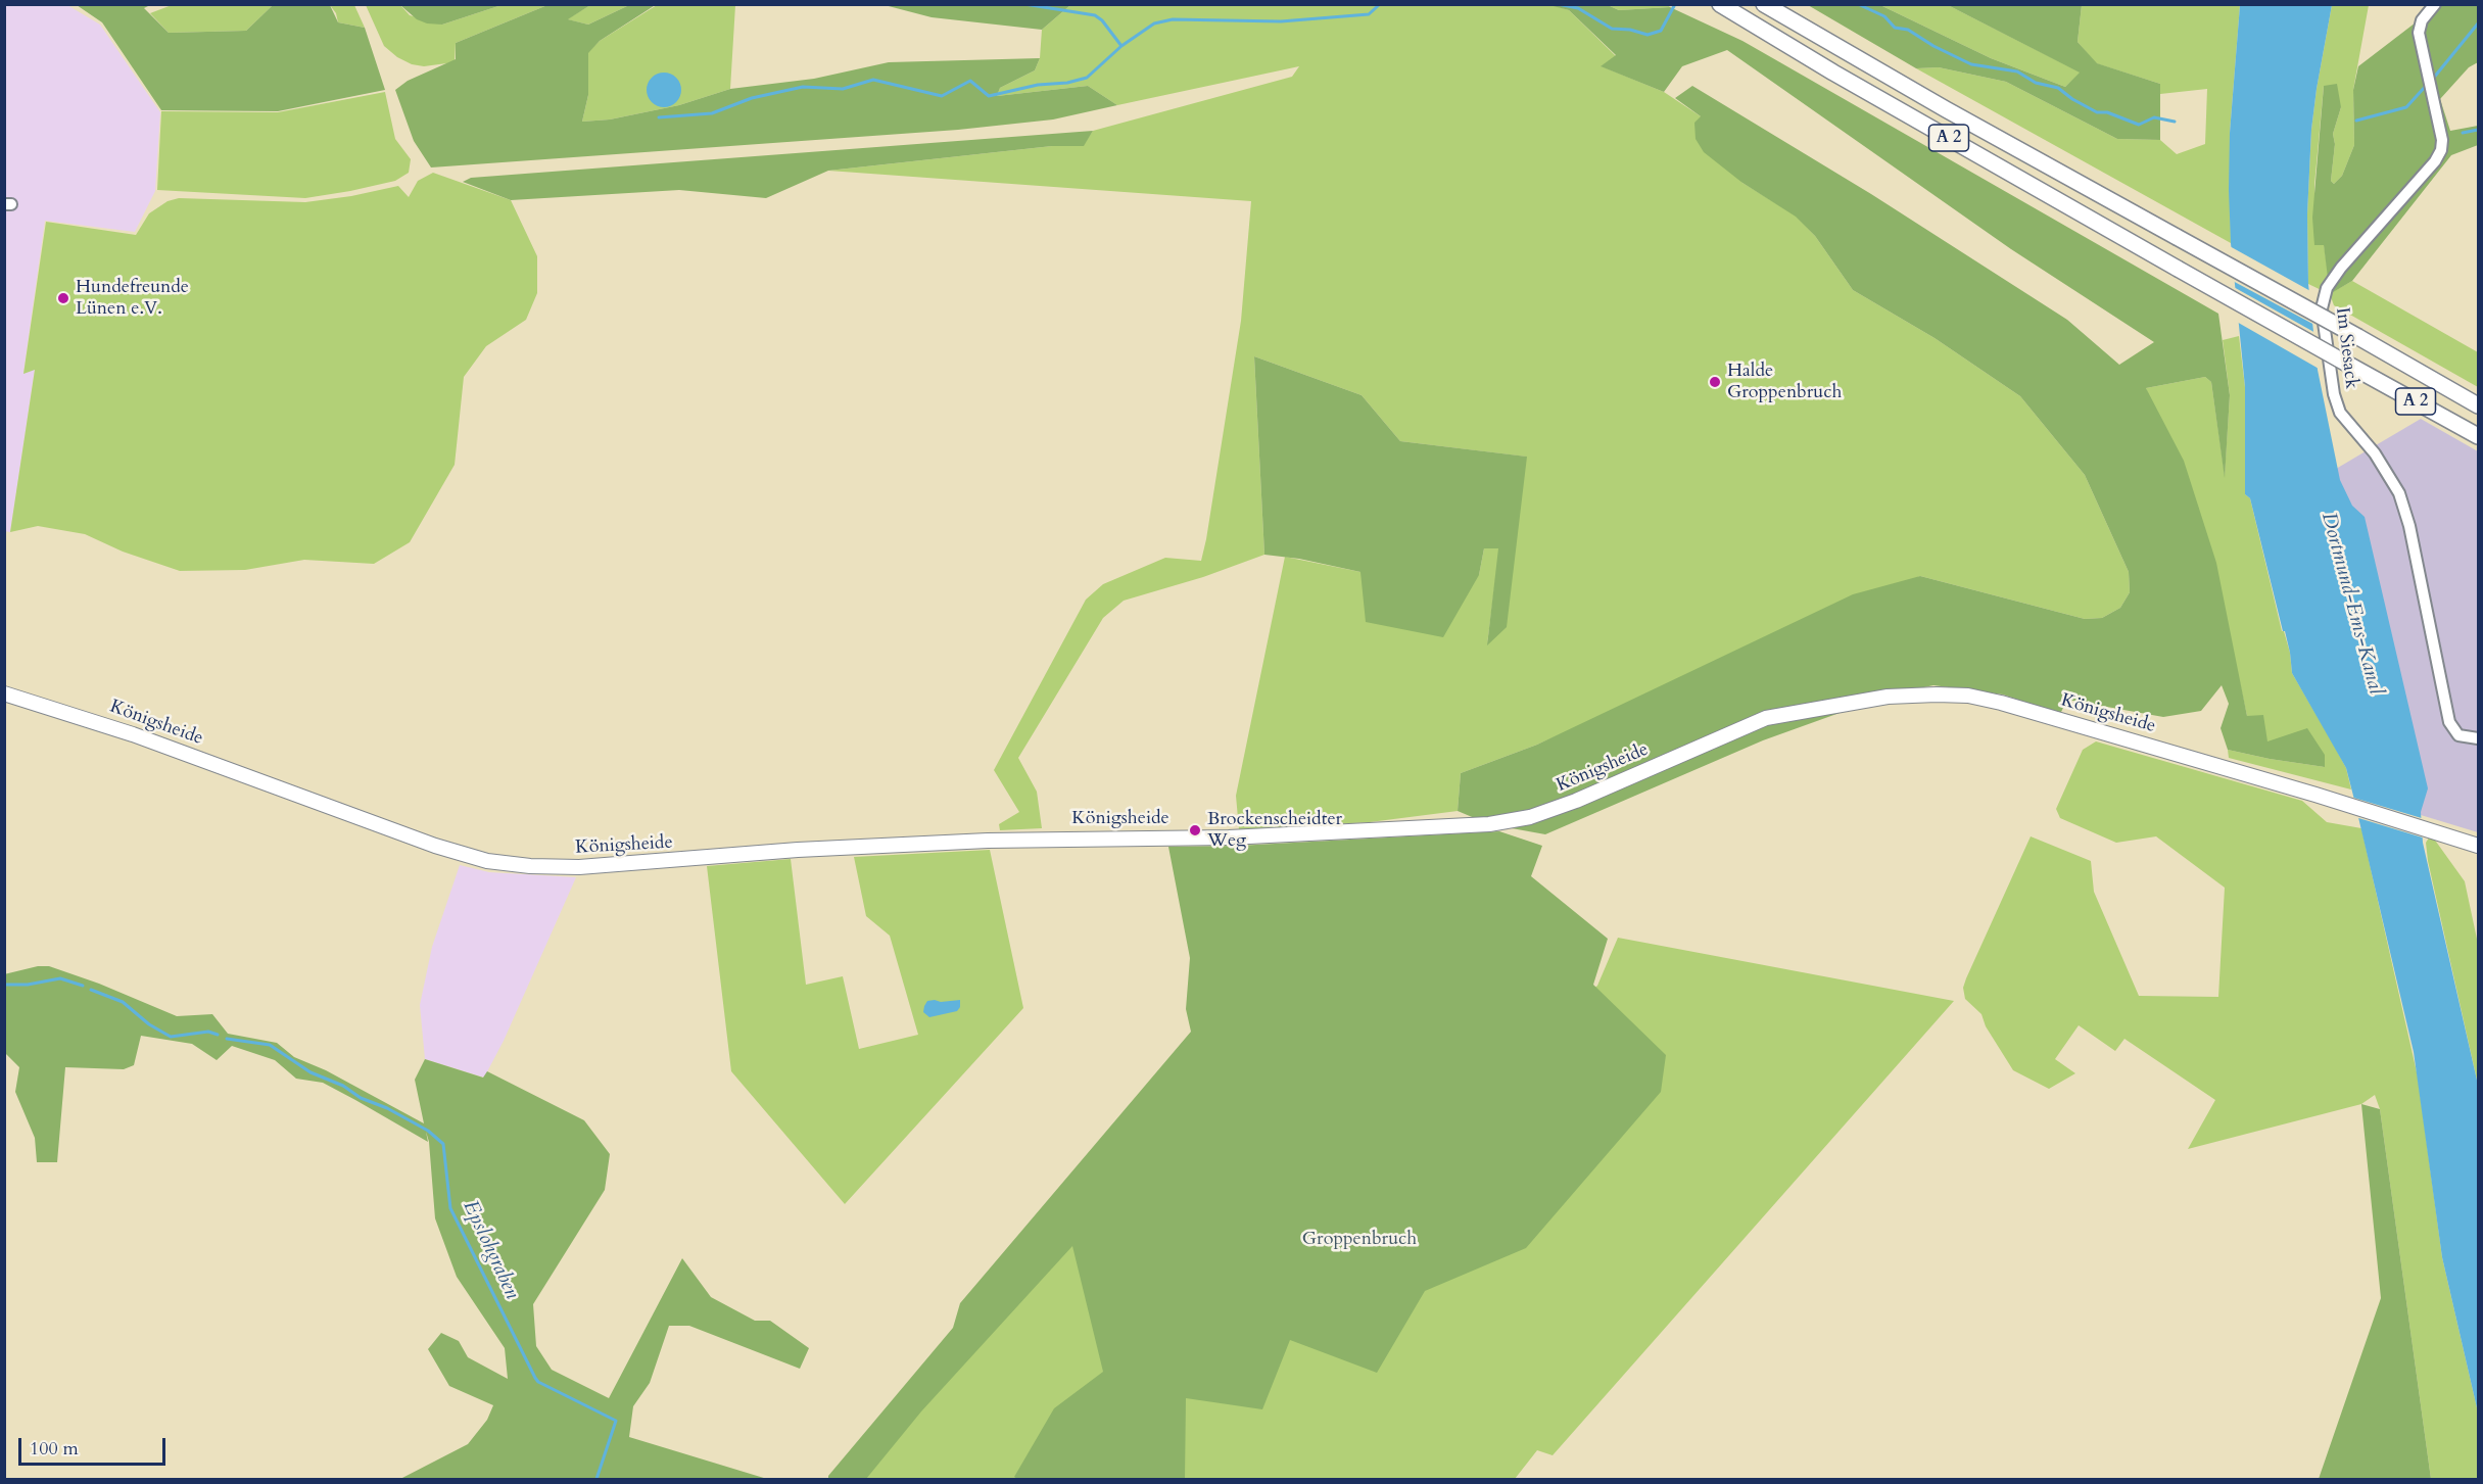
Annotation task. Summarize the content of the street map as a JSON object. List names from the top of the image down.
{
  "streets": {
    "highway": ["A 2"],
    "main road": ["Königsheide"],
    "street": ["Im Siesack"]
  },
  "water": ["Dortmund-Ems-Kanal", "Epslohgraben"],
  "parks": ["Groppenbruch"],
  "places": ["Hundefreunde Lünen e.V.", "Halde Groppenbruch", "Brockenscheidter Weg"],
  "scale_bar": "100 m"
}
